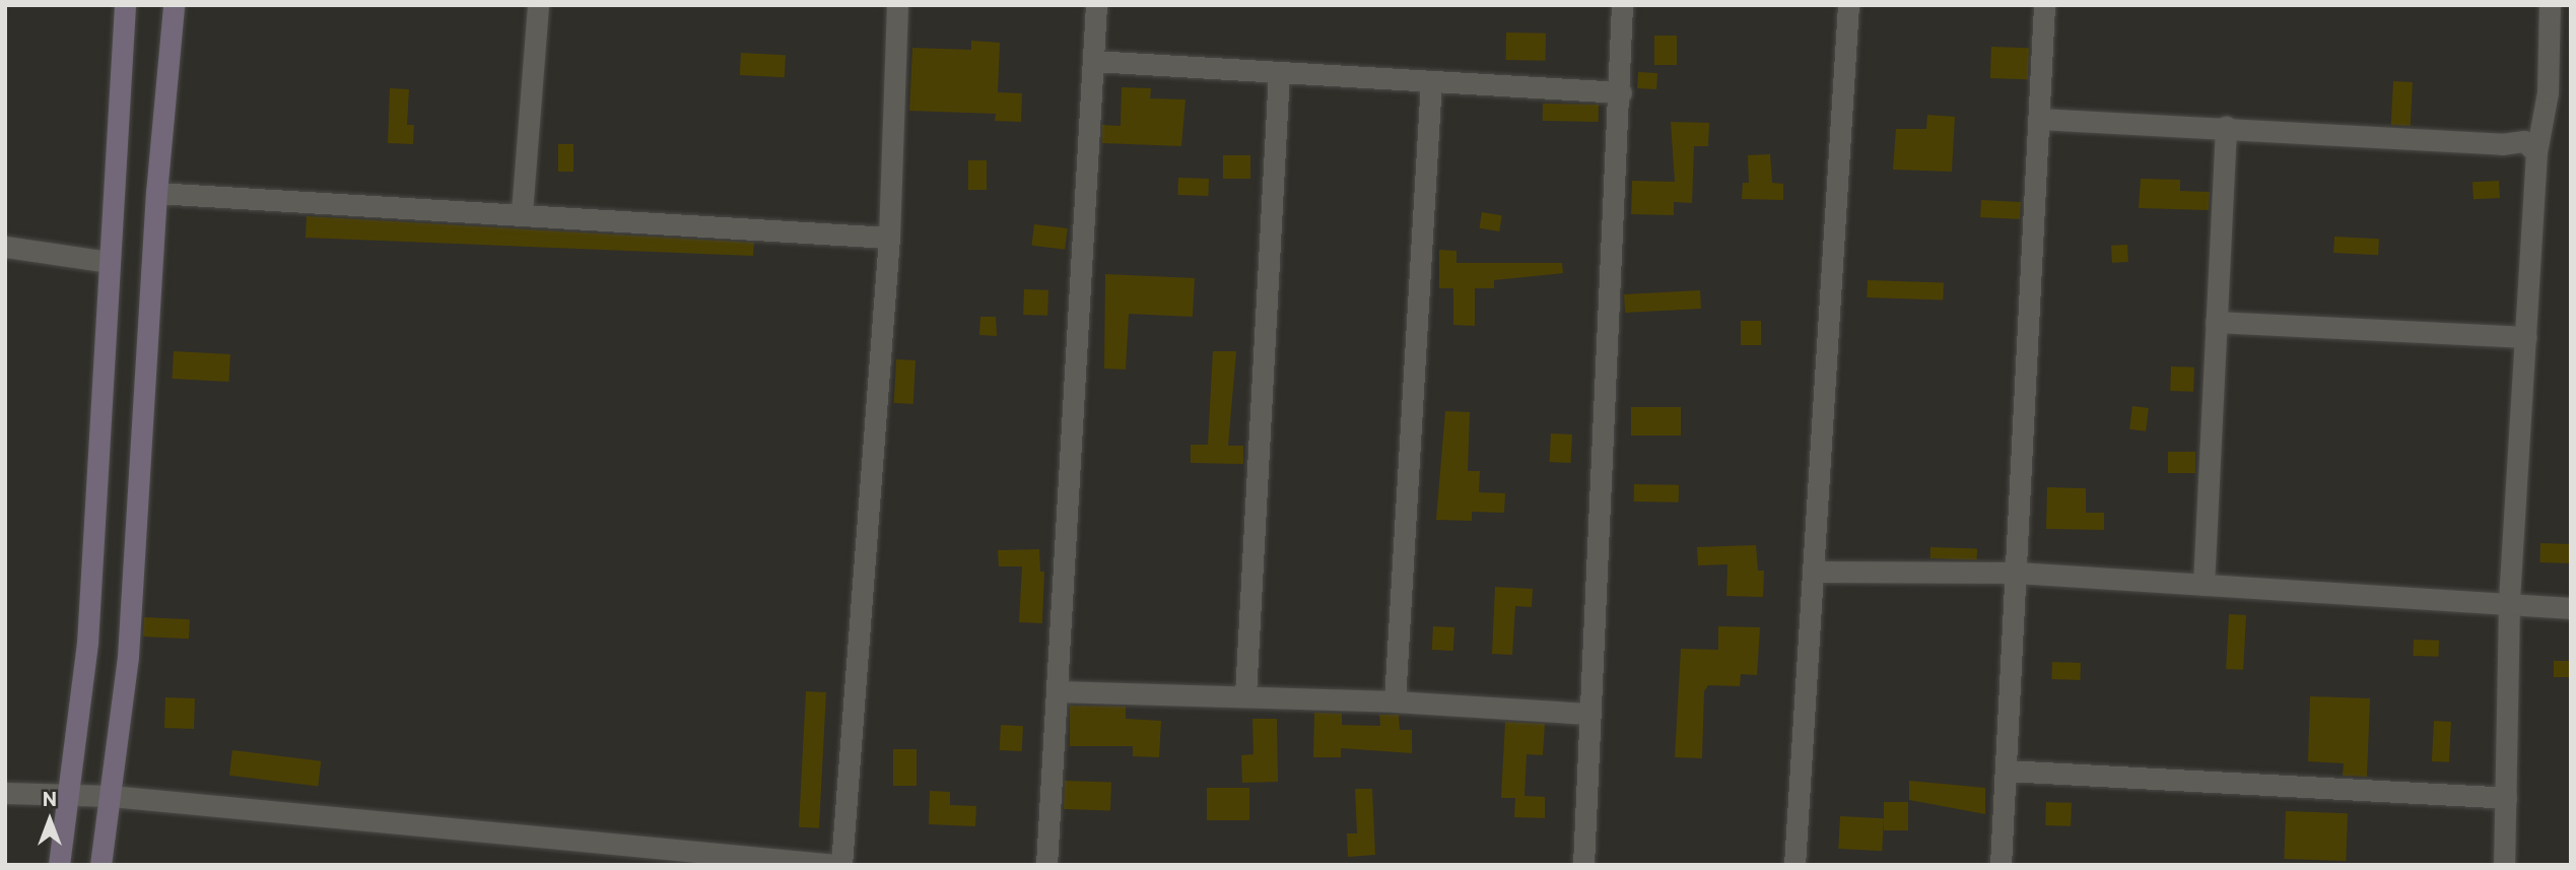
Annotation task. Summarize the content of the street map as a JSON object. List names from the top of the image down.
{
  "north": "top"
}
